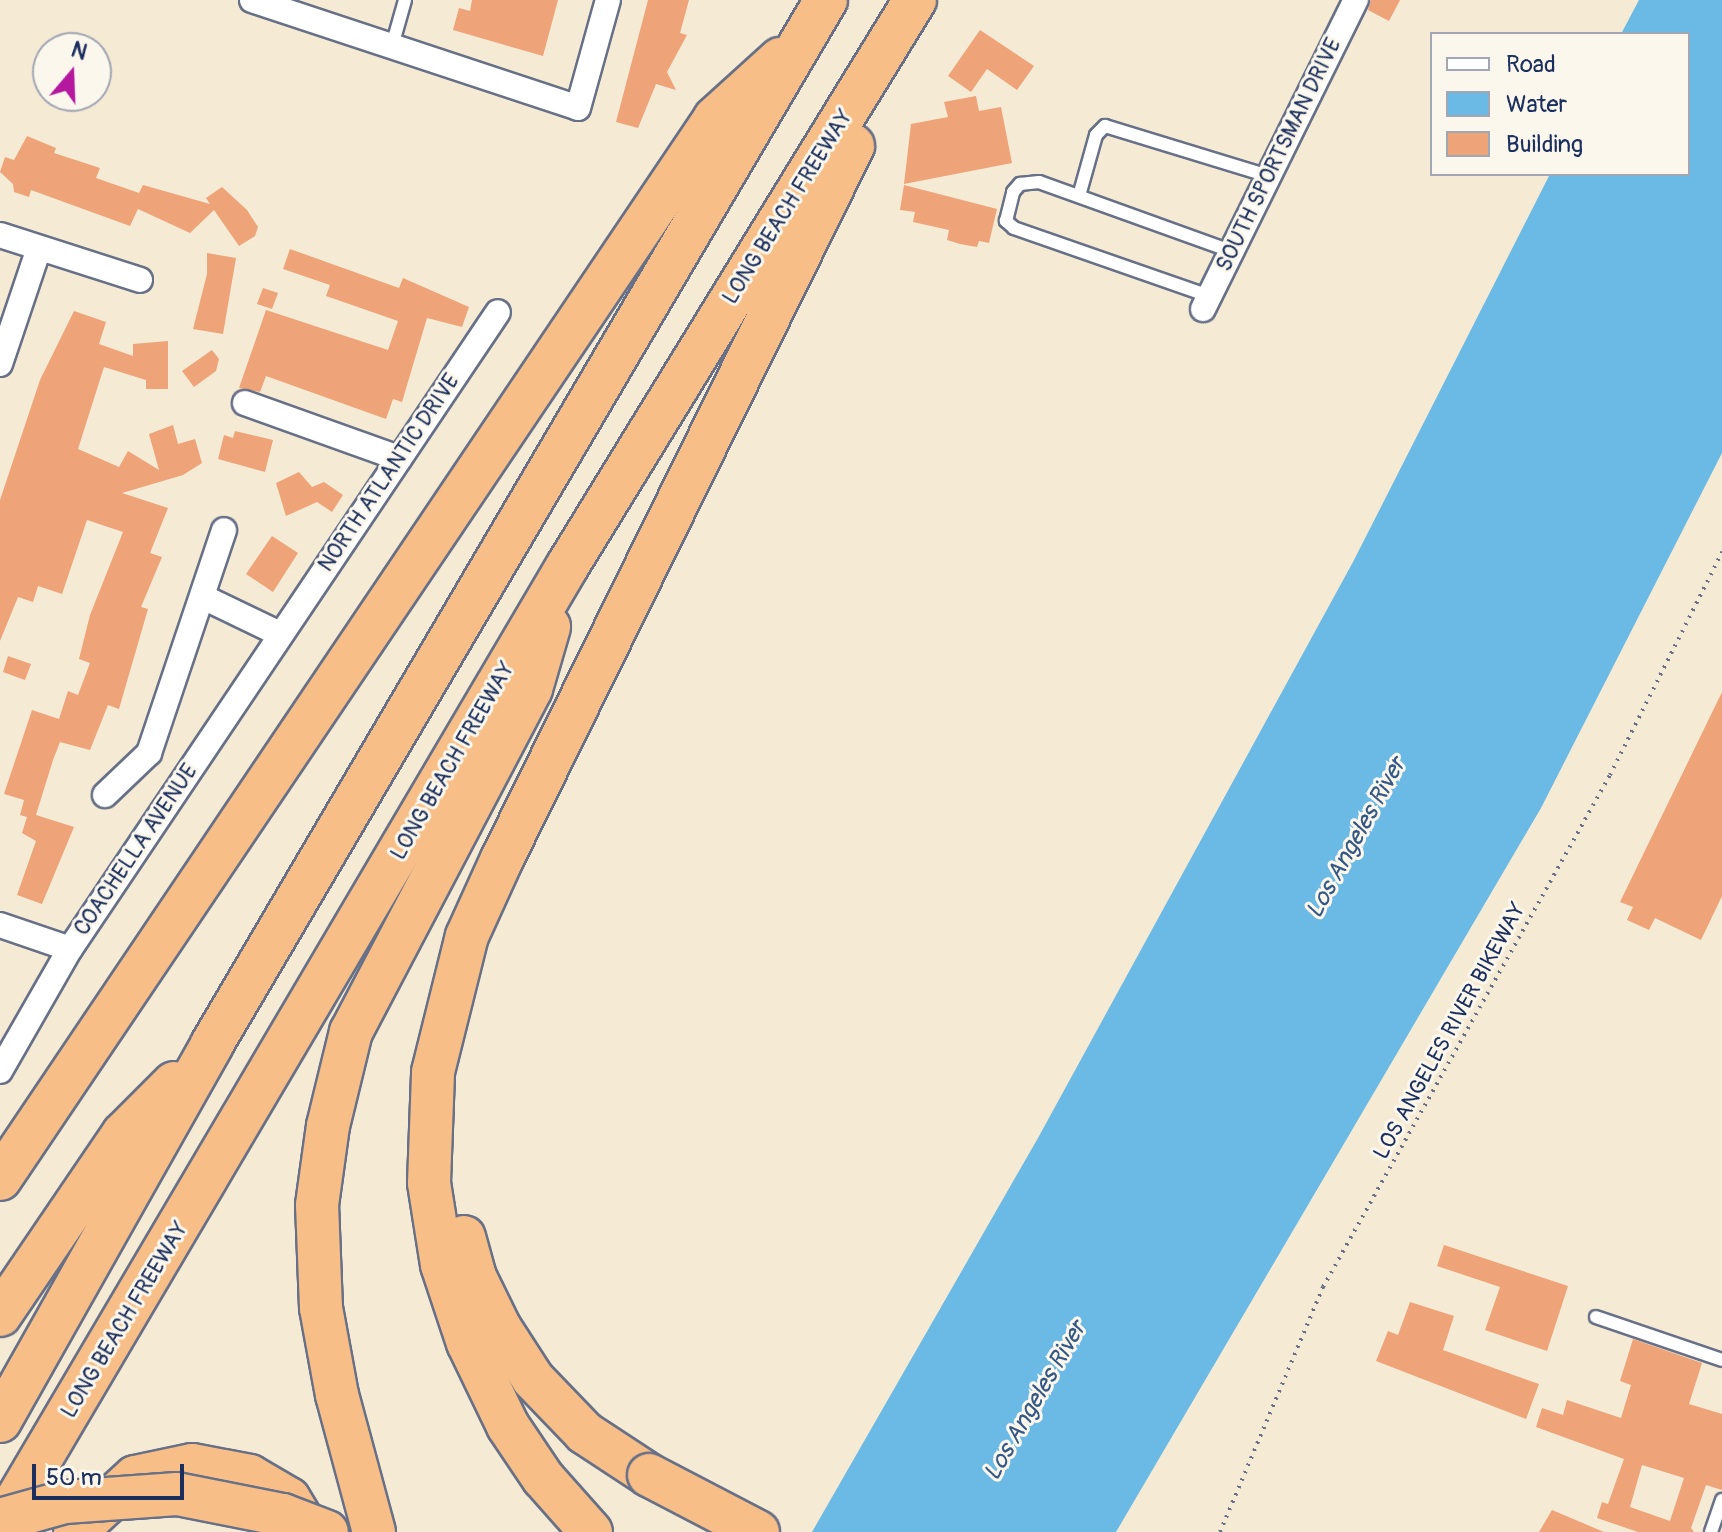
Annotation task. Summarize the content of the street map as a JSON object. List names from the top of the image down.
{
  "streets": {
    "highway": ["LONG BEACH FREEWAY"],
    "street": ["SOUTH SPORTSMAN DRIVE", "NORTH ATLANTIC DRIVE", "COACHELLA AVENUE"],
    "path": ["LOS ANGELES RIVER BIKEWAY"]
  },
  "crossings": [
    ["NORTH ATLANTIC DRIVE", "COACHELLA AVENUE"]
  ],
  "water": ["Los Angeles River"],
  "legend": ["Road", "Water", "Building"],
  "scale_bar": "50 m",
  "north": "top"
}
